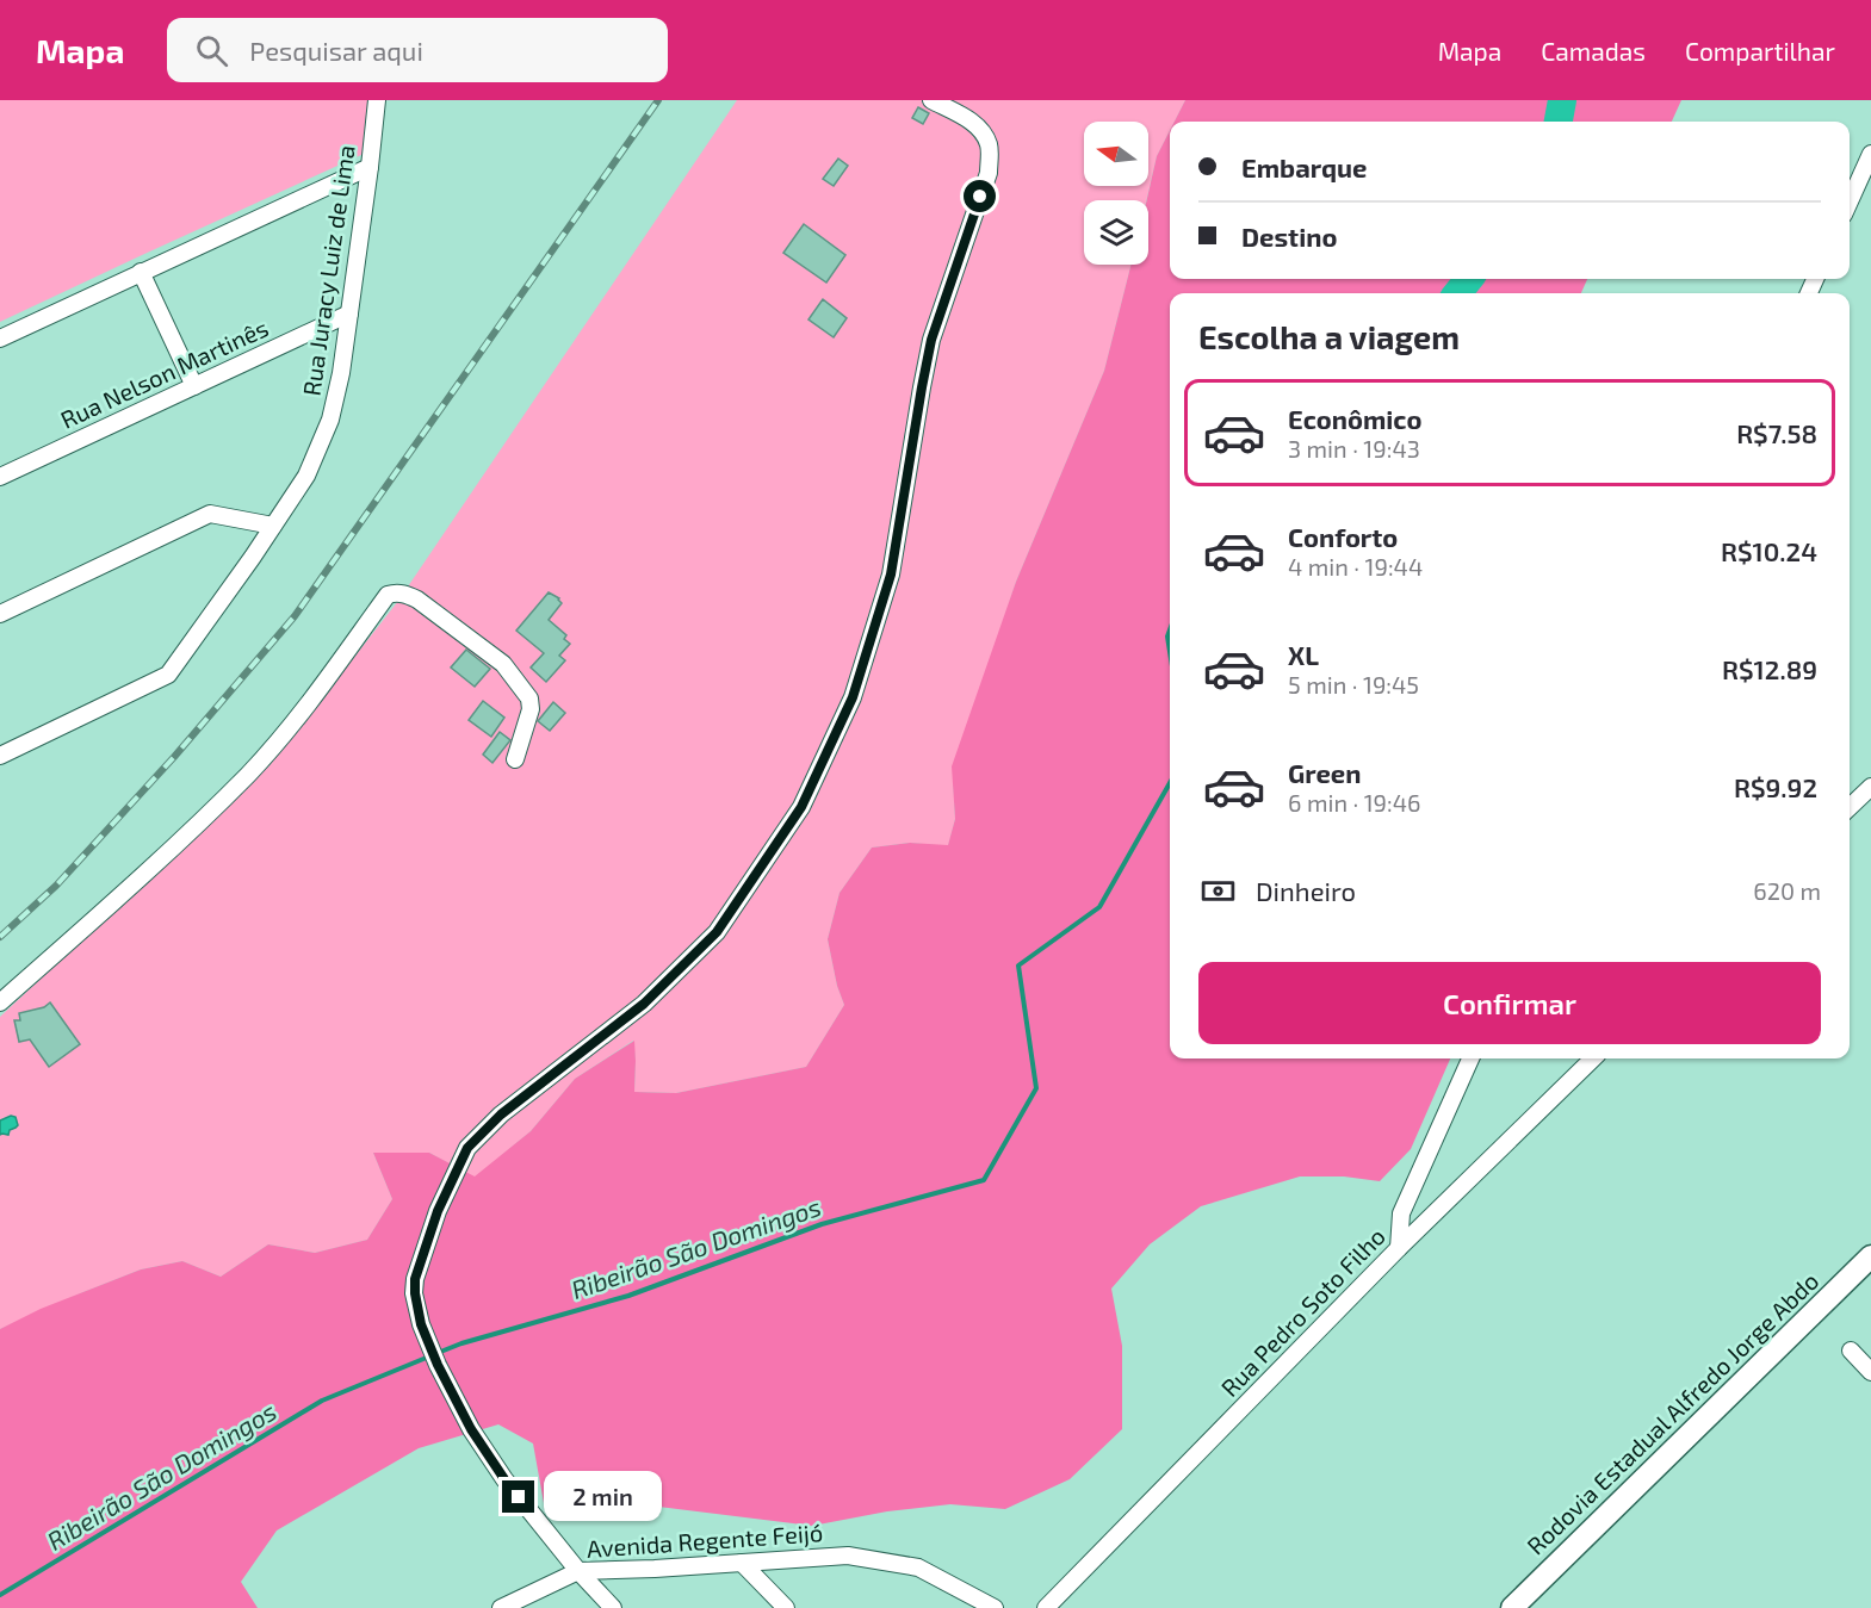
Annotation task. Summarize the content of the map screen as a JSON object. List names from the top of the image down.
{
  "streets": {
    "main road": ["Rodovia Estadual Alfredo Jorge Abdo"],
    "street": [
      "Rua Juracy Luiz de Lima",
      "Rua Nelson Martinês",
      "Rua Pedro Soto Filho",
      "Avenida Regente Feijó"
    ]
  },
  "crossings": [
    ["Rua Juracy Luiz de Lima", "Rua Nelson Martinês"]
  ],
  "water": ["Ribeirão São Domingos"],
  "north": "left",
  "page": {
    "header": "Mapa",
    "search": "Pesquisar aqui",
    "nav": ["Mapa", "Camadas", "Compartilhar"],
    "banner": ["Embarque", "Destino"],
    "heading": "Escolha a viagem",
    "list": [
      {
        "name": "Econômico",
        "note": "3 min · 19:43",
        "value": "R$7.58"
      },
      {
        "name": "Conforto",
        "note": "4 min · 19:44",
        "value": "R$10.24"
      },
      {
        "name": "XL",
        "note": "5 min · 19:45",
        "value": "R$12.89"
      },
      {
        "name": "Green",
        "note": "6 min · 19:46",
        "value": "R$9.92"
      }
    ],
    "pay": ["Dinheiro", "620 m"],
    "buttons": "Confirmar",
    "bubble": "2 min"
  }
}
